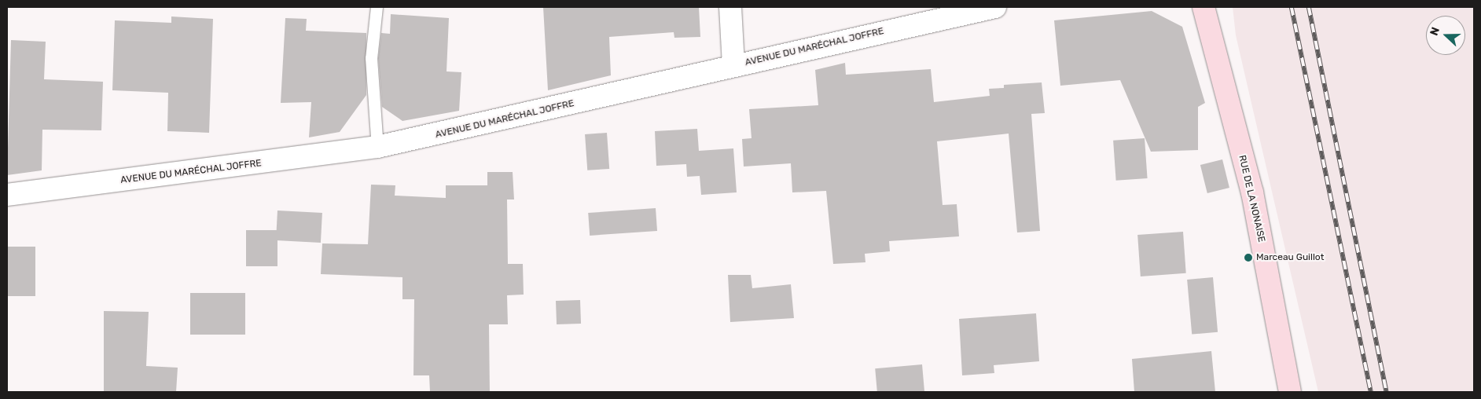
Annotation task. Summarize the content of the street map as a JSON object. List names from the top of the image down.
{
  "streets": {
    "main road": ["RUE DE LA NONAISE"],
    "street": ["AVENUE DU MARÉCHAL JOFFRE"]
  },
  "places": ["Marceau Guillot"],
  "north": "left"
}
